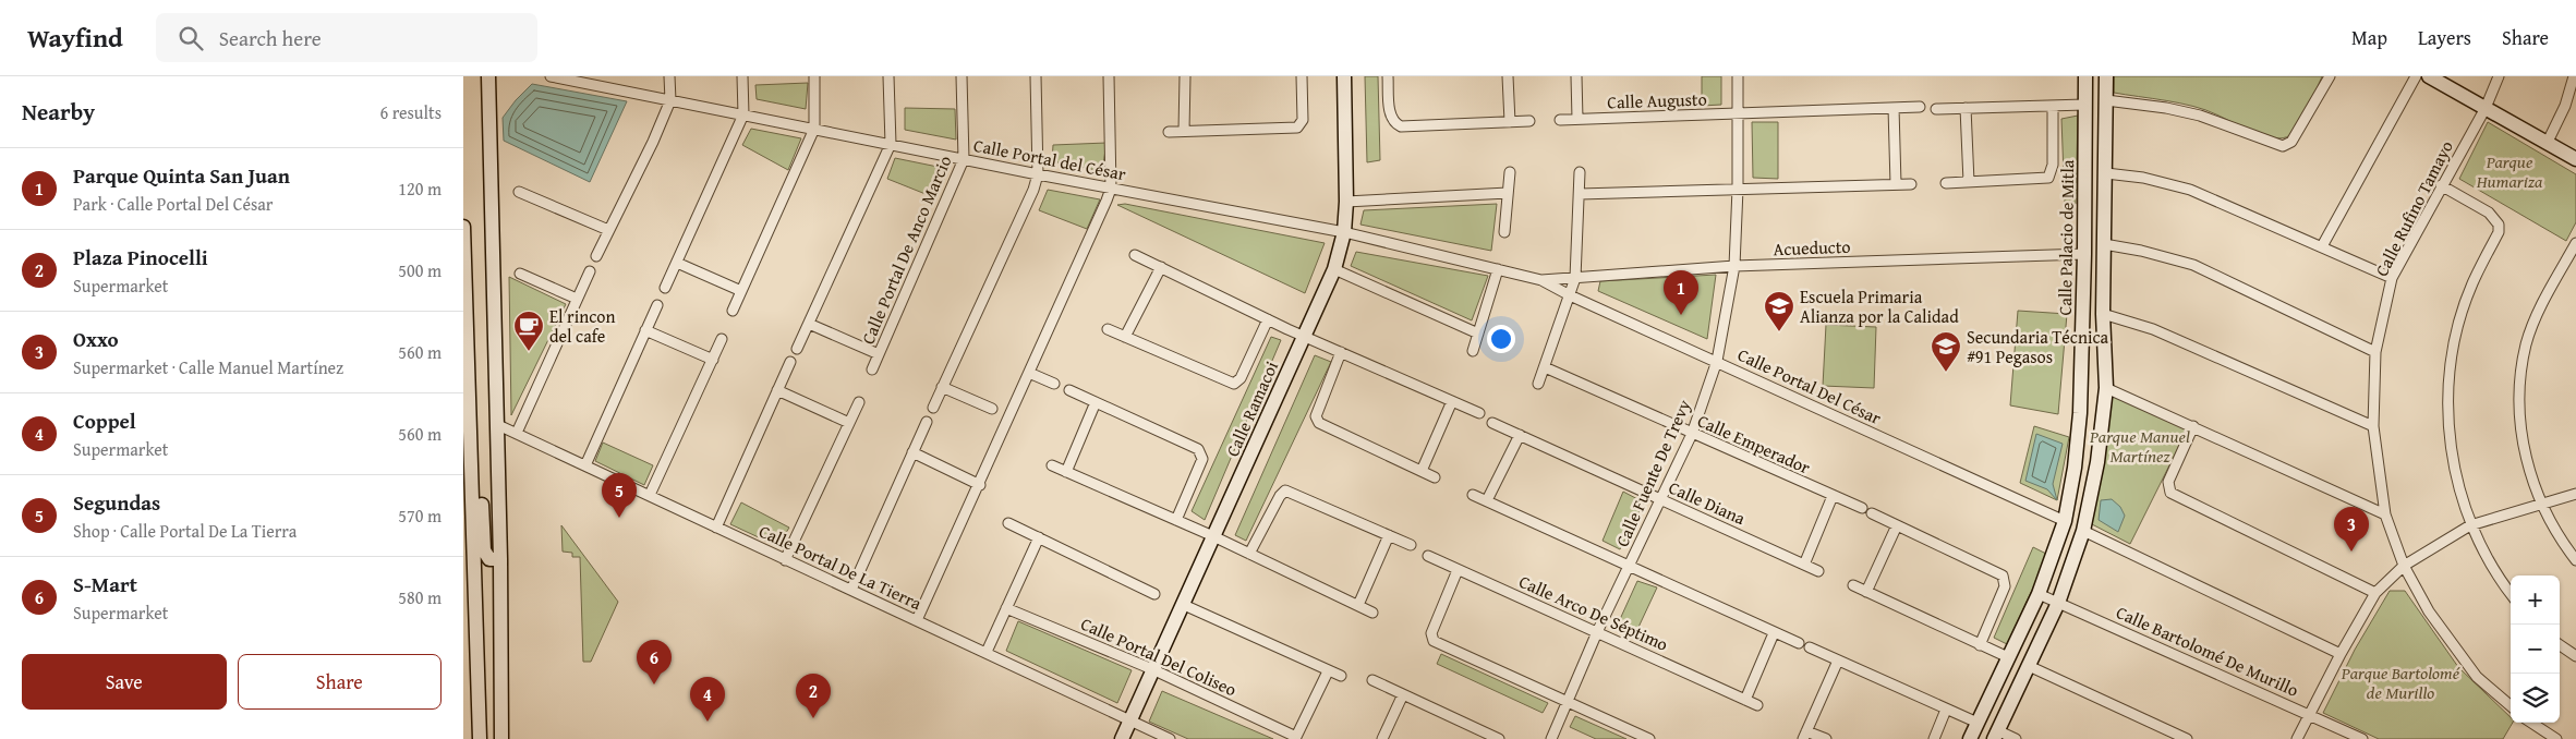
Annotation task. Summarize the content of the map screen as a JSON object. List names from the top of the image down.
{
  "streets": {
    "main road": ["Calle Palacio de Mitla", "Calle Ramacoi"],
    "street": [
      "Calle Augusto",
      "Calle Portal del César",
      "Calle Rufino Tamayo",
      "Acueducto",
      "Calle Portal De Anco Marcio",
      "Calle Portal Del César",
      "Calle Emperador",
      "Calle Fuente De Trevy",
      "Calle Diana",
      "Calle Portal De La Tierra",
      "Calle Arco De Séptimo",
      "Calle Bartolomé De Murillo",
      "Calle Portal Del Coliseo"
    ]
  },
  "crossings": [
    ["Calle Augusto", "Calle Fuente De Trevy"],
    ["Calle Portal del César", "Acueducto"],
    ["Calle Portal del César", "Calle Portal De Anco Marcio"],
    ["Calle Portal del César", "Calle Portal Del César"],
    ["Calle Portal del César", "Calle Ramacoi"],
    ["Calle Palacio de Mitla", "Acueducto"],
    ["Calle Palacio de Mitla", "Calle Portal Del César"],
    ["Calle Palacio de Mitla", "Calle Bartolomé De Murillo"],
    ["Acueducto", "Calle Portal Del César"],
    ["Acueducto", "Calle Fuente De Trevy"],
    ["Calle Portal Del César", "Calle Fuente De Trevy"],
    ["Calle Ramacoi", "Calle Portal De La Tierra"],
    ["Calle Ramacoi", "Calle Portal Del Coliseo"],
    ["Calle Emperador", "Calle Fuente De Trevy"],
    ["Calle Fuente De Trevy", "Calle Diana"],
    ["Calle Fuente De Trevy", "Calle Arco De Séptimo"]
  ],
  "parks": ["Parque Humariza", "Parque Manuel Martínez", "Parque Bartolomé de Murillo"],
  "places": {
    "school or university": ["Escuela Primaria Alianza por la Calidad", "Secundaria Técnica #91 Pegasos"],
    "cafe": ["El rincon del cafe"]
  },
  "page": {
    "header": "Wayfind",
    "search": "Search here",
    "nav": ["Map", "Layers", "Share"],
    "heading": ["Nearby", "6 results"],
    "list": [
      {
        "mark": "1",
        "name": "Parque Quinta San Juan",
        "note": "Park · Calle Portal Del César",
        "value": "120 m"
      },
      {
        "mark": "2",
        "name": "Plaza Pinocelli",
        "note": "Supermarket",
        "value": "500 m"
      },
      {
        "mark": "3",
        "name": "Oxxo",
        "note": "Supermarket · Calle Manuel Martínez",
        "value": "560 m"
      },
      {
        "mark": "4",
        "name": "Coppel",
        "note": "Supermarket",
        "value": "560 m"
      },
      {
        "mark": "5",
        "name": "Segundas",
        "note": "Shop · Calle Portal De La Tierra",
        "value": "570 m"
      },
      {
        "mark": "6",
        "name": "S-Mart",
        "note": "Supermarket",
        "value": "580 m"
      }
    ],
    "pins": [
      "1",
      "5",
      "3",
      "6",
      "2",
      "4"
    ],
    "map_buttons": ["+", "−"],
    "buttons": ["Save", "Share"]
  }
}
